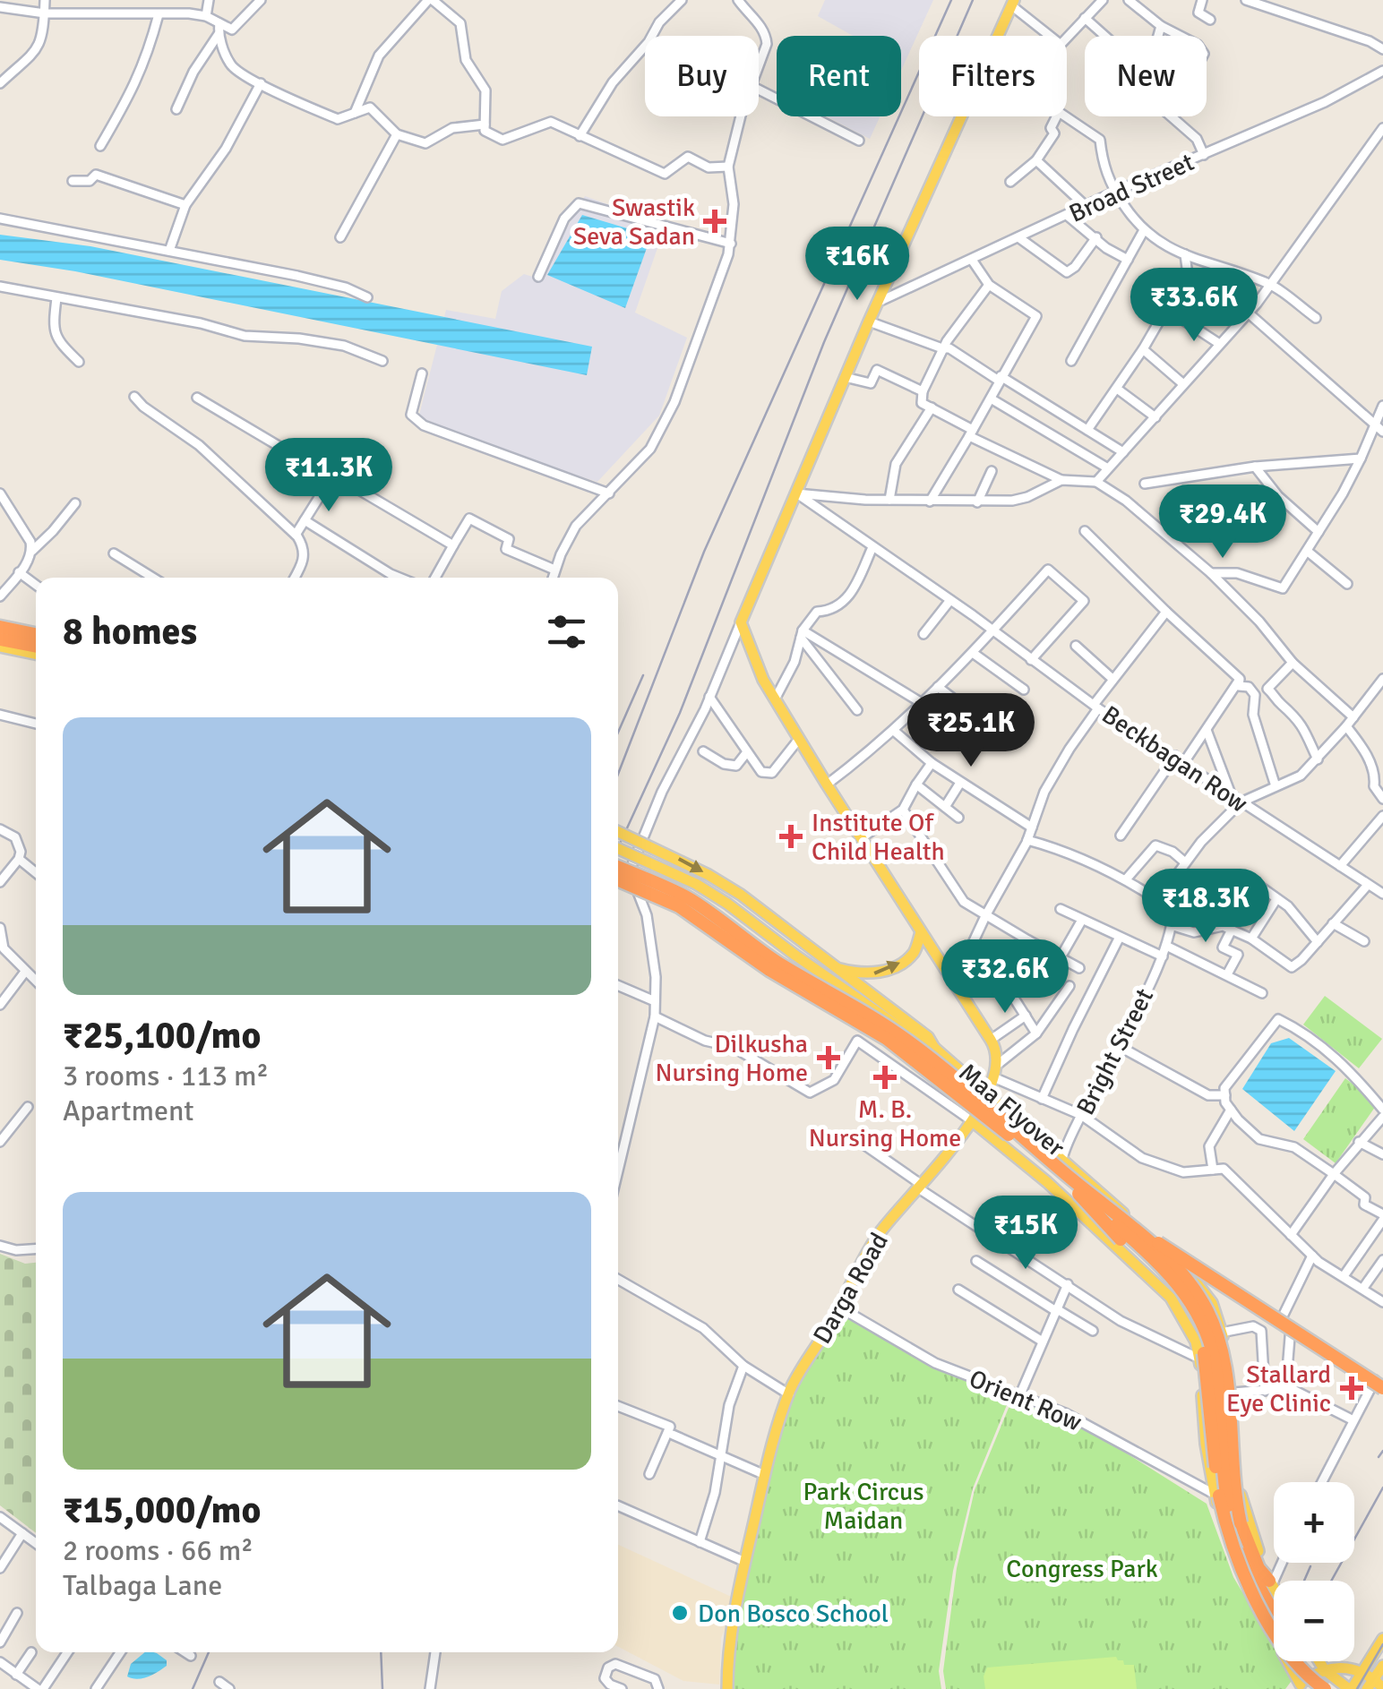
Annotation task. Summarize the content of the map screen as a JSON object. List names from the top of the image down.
{
  "streets": {
    "highway": ["Maa Flyover"],
    "main road": ["Darga Road"],
    "street": [
      "Broad Street",
      "Beckbagan Row",
      "Bright Street",
      "Orient Row"
    ]
  },
  "crossings": [
    ["Maa Flyover", "Darga Road"],
    ["Maa Flyover", "Orient Row"],
    ["Darga Road", "Orient Row"]
  ],
  "parks": ["Park Circus Maidan", "Congress Park"],
  "places": {
    "health": [
      "Swastik Seva Sadan",
      "Institute Of Child Health",
      "Dilkusha Nursing Home",
      "M. B. Nursing Home",
      "Stallard Eye Clinic"
    ],
    "other": ["Don Bosco School"]
  },
  "page": {
    "chip": [
      "Buy",
      "Rent",
      "Filters",
      "New"
    ],
    "price": [
      "₹16K",
      "₹33.6K",
      "₹11.3K",
      "₹29.4K",
      "₹25.1K",
      "₹18.3K",
      "₹32.6K",
      "₹15K"
    ],
    "heading": "8 homes",
    "list": [
      {
        "name": "₹25,100/mo",
        "note": "3 rooms · 113 m² · Apartment"
      },
      {
        "name": "₹15,000/mo",
        "note": "2 rooms · 66 m² · Talbaga Lane"
      }
    ],
    "map_buttons": ["+", "−"]
  }
}
